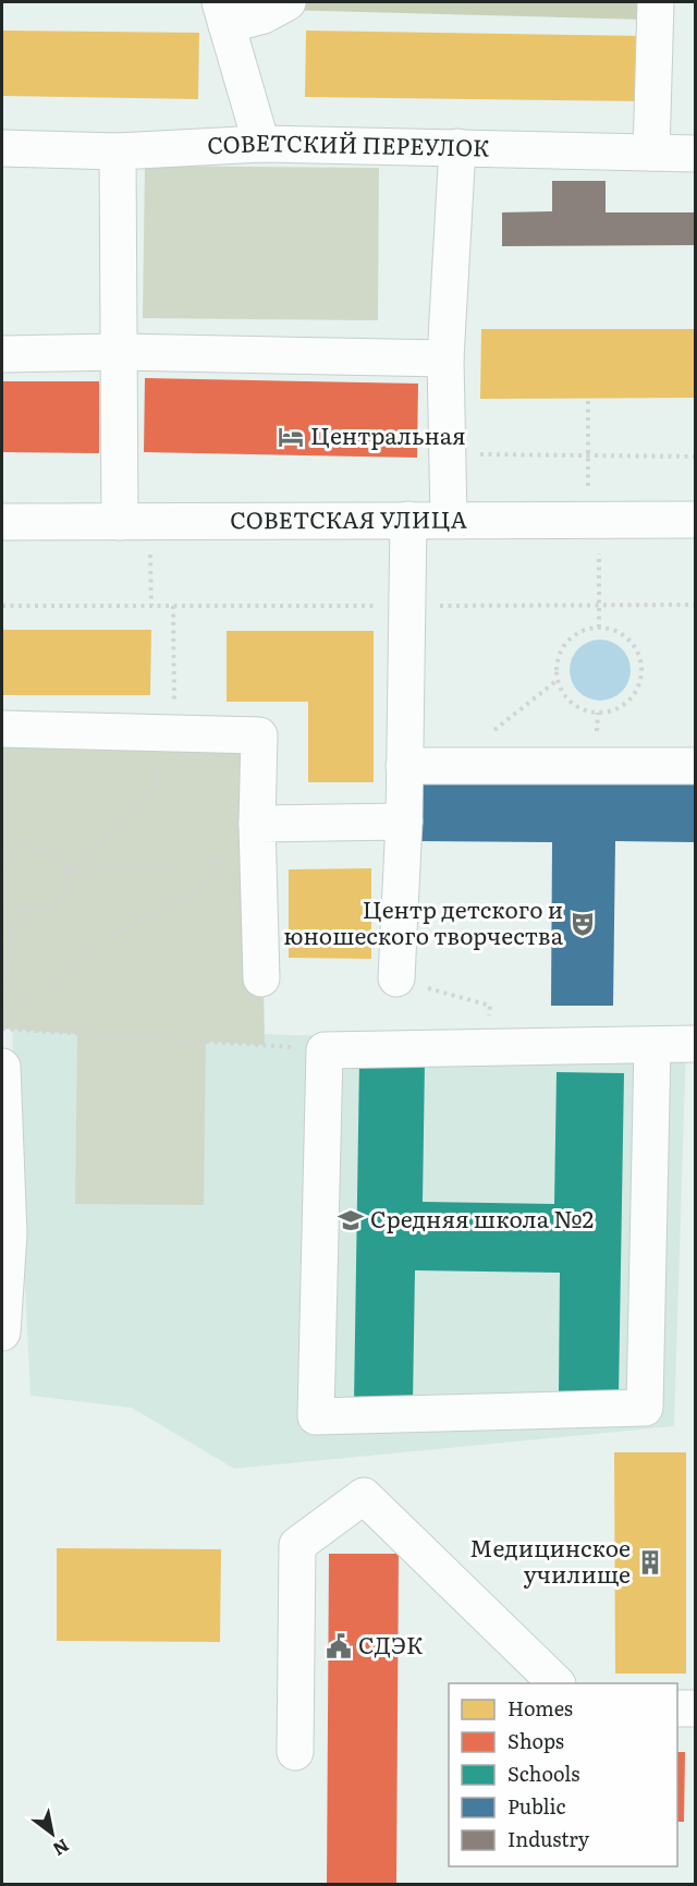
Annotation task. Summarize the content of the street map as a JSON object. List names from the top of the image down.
{
  "streets": {
    "street": ["СОВЕТСКИЙ ПЕРЕУЛОК", "СОВЕТСКАЯ УЛИЦА"]
  },
  "places": {
    "hotel": ["Центральная"],
    "theatre": ["Центр детского и юношеского творчества"],
    "school or university": ["Средняя школа №2"],
    "building": ["Медицинское училище"],
    "public building": ["СДЭК"]
  },
  "legend": [
    "Homes",
    "Shops",
    "Schools",
    "Public",
    "Industry"
  ],
  "north": "bottom right"
}
